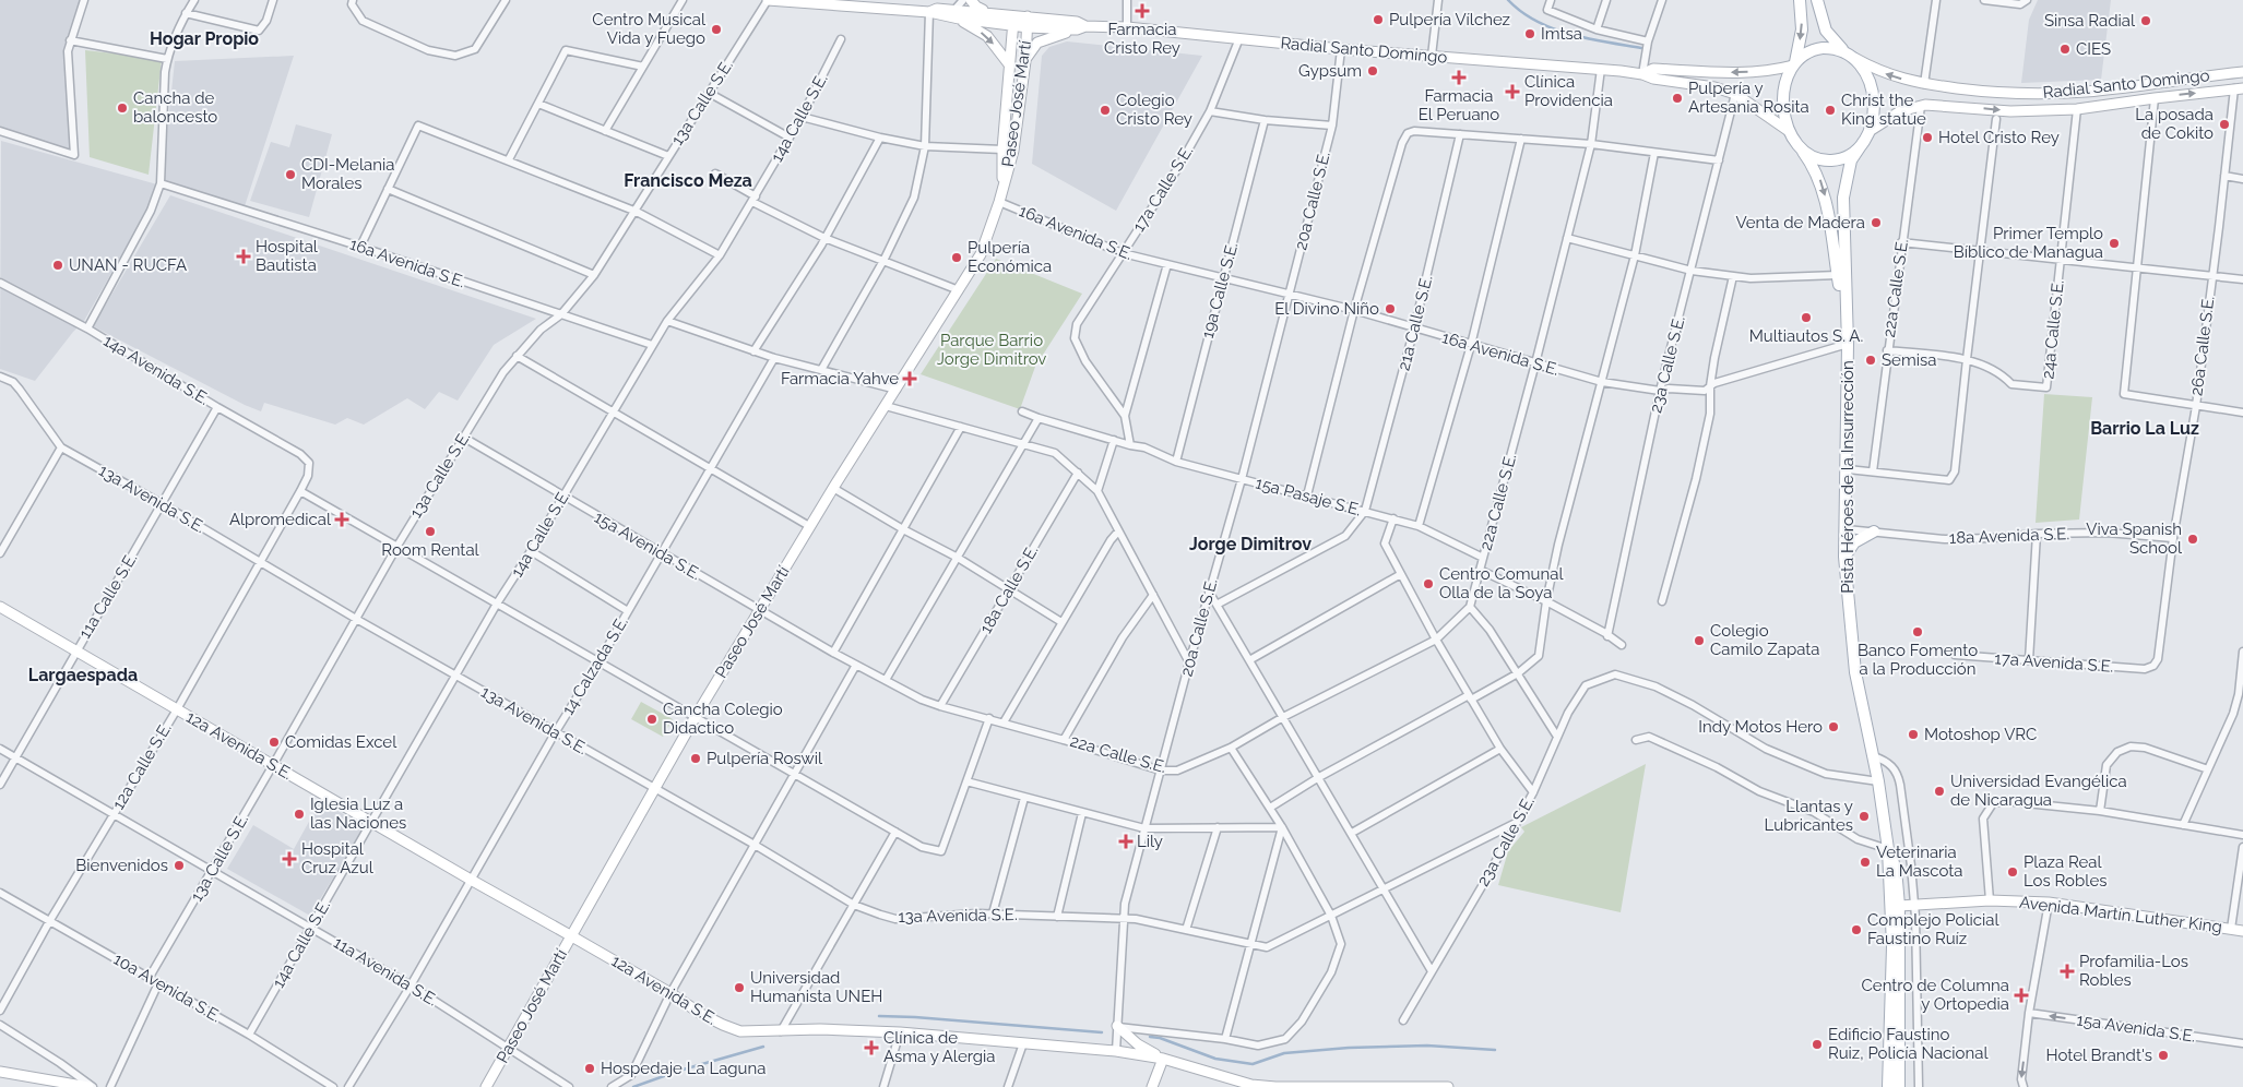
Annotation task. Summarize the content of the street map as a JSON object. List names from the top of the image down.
{
  "streets": {
    "main road": [
      "Radial Santo Domingo",
      "Paseo José Martí",
      "Pista Héroes de la Insurrección",
      "12a Avenida S.E.",
      "Avenida Martín Luther King"
    ],
    "street": [
      "13a Calle S.E.",
      "14a Calle S.E.",
      "17a Calle S.E.",
      "20a Calle S.E.",
      "16a Avenida S.E.",
      "22a Calle S.E.",
      "19a Calle S.E.",
      "21a Calle S.E.",
      "24a Calle S.E.",
      "26a Calle S.E.",
      "23a Calle S.E.",
      "14a Avenida S.E.",
      "15a Pasaje S.E.",
      "13a Avenida S.E.",
      "18a Avenida S.E.",
      "15a Avenida S.E.",
      "18a Calle S.E.",
      "11a Calle S.E.",
      "17a Avenida S.E.",
      "14 Calzada S.E.",
      "12a Calle S.E.",
      "11a Avenida S.E.",
      "10a Avenida S.E."
    ]
  },
  "crossings": [
    ["Radial Santo Domingo", "13a Calle S.E."],
    ["Radial Santo Domingo", "Paseo José Martí"],
    ["Radial Santo Domingo", "17a Calle S.E."],
    ["Radial Santo Domingo", "20a Calle S.E."],
    ["Radial Santo Domingo", "22a Calle S.E."],
    ["Radial Santo Domingo", "24a Calle S.E."],
    ["Radial Santo Domingo", "26a Calle S.E."],
    ["Radial Santo Domingo", "23a Calle S.E."],
    ["Radial Santo Domingo", "Pista Héroes de la Insurrección"],
    ["13a Calle S.E.", "16a Avenida S.E."],
    ["13a Calle S.E.", "13a Avenida S.E."],
    ["13a Calle S.E.", "15a Avenida S.E."],
    ["13a Calle S.E.", "12a Avenida S.E."],
    ["13a Calle S.E.", "11a Avenida S.E."],
    ["13a Calle S.E.", "10a Avenida S.E."],
    ["Paseo José Martí", "16a Avenida S.E."],
    ["Paseo José Martí", "13a Avenida S.E."],
    ["Paseo José Martí", "15a Avenida S.E."],
    ["Paseo José Martí", "12a Avenida S.E."],
    ["Paseo José Martí", "11a Avenida S.E."],
    ["14a Calle S.E.", "16a Avenida S.E."],
    ["14a Calle S.E.", "13a Avenida S.E."],
    ["14a Calle S.E.", "15a Avenida S.E."],
    ["14a Calle S.E.", "12a Avenida S.E."],
    ["14a Calle S.E.", "11a Avenida S.E."],
    ["14a Calle S.E.", "10a Avenida S.E."],
    ["17a Calle S.E.", "16a Avenida S.E."],
    ["20a Calle S.E.", "16a Avenida S.E."],
    ["20a Calle S.E.", "22a Calle S.E."],
    ["20a Calle S.E.", "15a Pasaje S.E."],
    ["20a Calle S.E.", "13a Avenida S.E."],
    ["20a Calle S.E.", "12a Avenida S.E."],
    ["16a Avenida S.E.", "22a Calle S.E."],
    ["16a Avenida S.E.", "19a Calle S.E."],
    ["16a Avenida S.E.", "21a Calle S.E."],
    ["16a Avenida S.E.", "23a Calle S.E."],
    ["16a Avenida S.E.", "Pista Héroes de la Insurrección"],
    ["22a Calle S.E.", "15a Pasaje S.E."],
    ["22a Calle S.E.", "15a Avenida S.E."],
    ["22a Calle S.E.", "18a Calle S.E."],
    ["19a Calle S.E.", "15a Pasaje S.E."],
    ["21a Calle S.E.", "15a Pasaje S.E."],
    ["26a Calle S.E.", "18a Avenida S.E."],
    ["26a Calle S.E.", "17a Avenida S.E."],
    ["23a Calle S.E.", "Pista Héroes de la Insurrección"],
    ["23a Calle S.E.", "13a Avenida S.E."],
    ["14a Avenida S.E.", "11a Calle S.E."],
    ["14a Avenida S.E.", "12a Calle S.E."],
    ["Pista Héroes de la Insurrección", "18a Avenida S.E."],
    ["13a Avenida S.E.", "11a Calle S.E."],
    ["13a Avenida S.E.", "14 Calzada S.E."],
    ["13a Avenida S.E.", "12a Calle S.E."],
    ["15a Avenida S.E.", "14 Calzada S.E."],
    ["11a Calle S.E.", "12a Avenida S.E."],
    ["11a Calle S.E.", "11a Avenida S.E."],
    ["14 Calzada S.E.", "12a Avenida S.E."],
    ["14 Calzada S.E.", "11a Avenida S.E."],
    ["12a Avenida S.E.", "12a Calle S.E."],
    ["12a Calle S.E.", "11a Avenida S.E."],
    ["12a Calle S.E.", "10a Avenida S.E."]
  ],
  "districts": [
    "Hogar Propio",
    "Francisco Meza",
    "Barrio La Luz",
    "Jorge Dimitrov",
    "Largaespada"
  ],
  "parks": ["Parque Barrio Jorge Dimitrov"],
  "places": {
    "health": [
      "Farmacia Cristo Rey",
      "Farmacia El Peruano",
      "Clínica Providencia",
      "Hospital Bautista",
      "Farmacia Yahve",
      "Alpromedical",
      "Lily",
      "Hospital Cruz Azul",
      "Profamilia-Los Robles",
      "Centro de Columna y Ortopedia",
      "Clínica de Asma y Alergia"
    ],
    "other": [
      "Pulpería Vílchez",
      "Sinsa Radial",
      "Centro Musical Vida y Fuego",
      "Imtsa",
      "CIES",
      "Gypsum",
      "Pulpería y Artesania Rosita",
      "Cancha de baloncesto",
      "Colegio Cristo Rey",
      "Christ the King statue",
      "La posada de Cokito",
      "Hotel Cristo Rey",
      "CDI-Melania Morales",
      "Venta de Madera",
      "Primer Templo Bíblico de Managua",
      "Pulpería Económica",
      "UNAN - RUCFA",
      "El Divino Niño",
      "Multiautos S. A.",
      "Semisa",
      "Room Rental",
      "Viva Spanish School",
      "Centro Comunal Olla de la Soya",
      "Banco Fomento a la Producción",
      "Colegio Camilo Zapata",
      "Cancha Colegio Didactico",
      "Indy Motos Hero",
      "Motoshop VRC",
      "Comidas Excel",
      "Pulpería Roswil",
      "Universidad Evangélica de Nicaragua",
      "Iglesia Luz a las Naciones",
      "Llantas y Lubricantes",
      "Veterinaria La Mascota",
      "Bienvenidos",
      "Plaza Real Los Robles",
      "Complejo Policial Faustino Ruíz",
      "Universidad Humanista UNEH",
      "Edificio Faustino Ruiz, Policía Nacional",
      "Hotel Brandt's",
      "Hospedaje La Laguna"
    ]
  }
}
